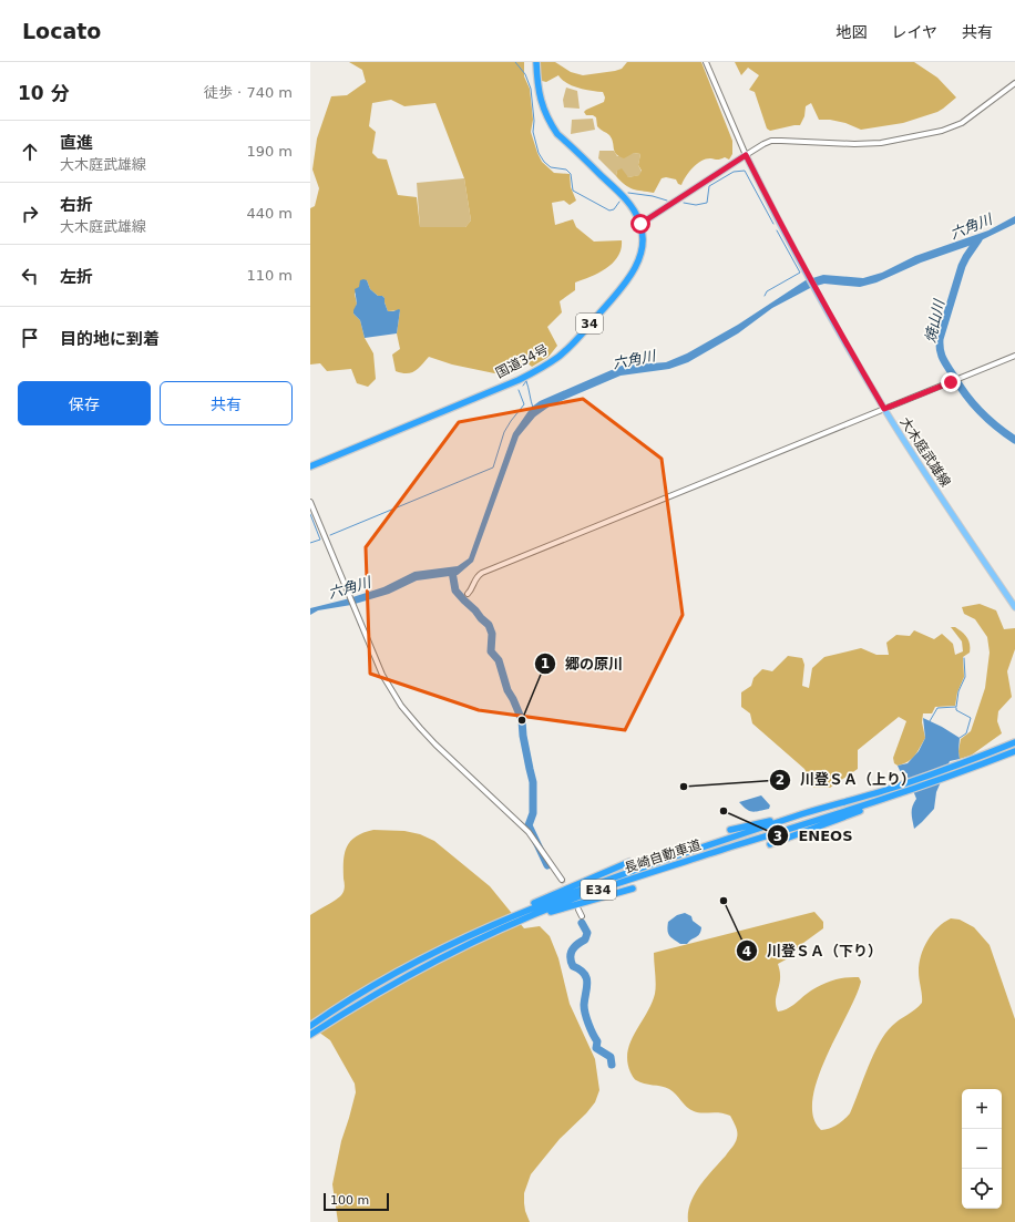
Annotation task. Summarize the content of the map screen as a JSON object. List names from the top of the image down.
{
  "streets": {
    "highway": [
      "34",
      "国道34号",
      "長崎自動車道",
      "E34"
    ],
    "main road": ["大木庭武雄線"]
  },
  "water": ["六角川", "焼山川"],
  "places": [
    "郷の原川",
    "川登ＳＡ（上り）",
    "ENEOS",
    "川登ＳＡ（下り）"
  ],
  "scale_bar": "100 m",
  "page": {
    "header": "Locato",
    "nav": ["地図", "レイヤ", "共有"],
    "heading": ["10 分", "徒歩 · 740 m"],
    "list": [
      ["直進", "大木庭武雄線", "190 m"],
      ["右折", "大木庭武雄線", "440 m"],
      ["左折", "110 m"],
      "目的地に到着"
    ],
    "buttons": ["保存", "共有"],
    "map_buttons": ["+", "−"],
    "scale": "100 m"
  }
}
